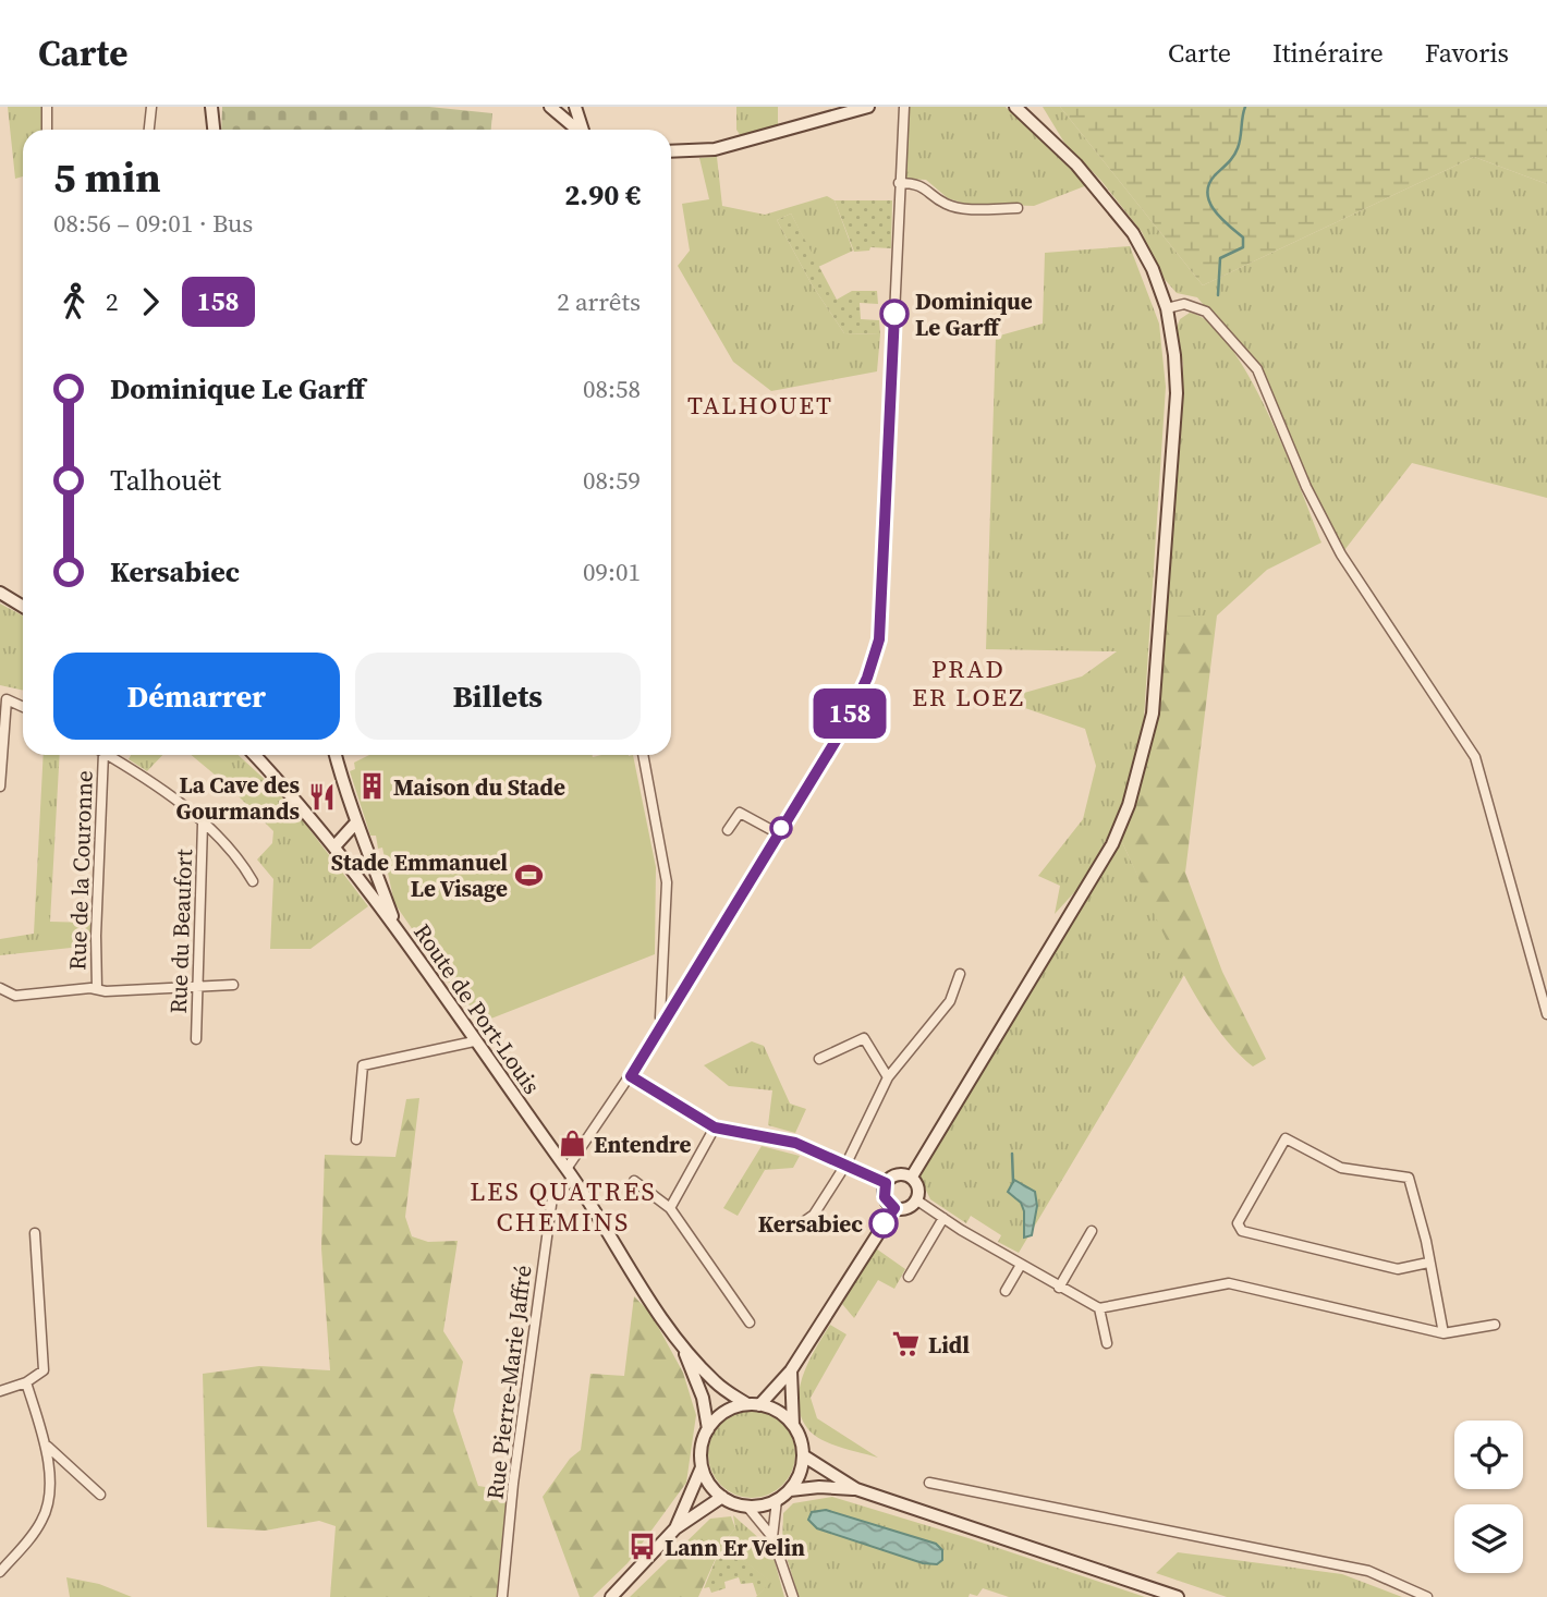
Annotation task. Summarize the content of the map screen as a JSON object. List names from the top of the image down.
{
  "streets": {
    "street": [
      "Rue de la Couronne",
      "Rue du Beaufort",
      "Route de Port-Louis",
      "Rue Pierre-Marie Jaffré"
    ]
  },
  "crossings": [
    ["Route de Port-Louis", "Rue Pierre-Marie Jaffré"]
  ],
  "districts": ["TALHOUET", "PRAD ER LOEZ", "LES QUATRES CHEMINS"],
  "places": {
    "other": ["Dominique Le Garff", "Kersabiec"],
    "building": ["Maison du Stade"],
    "restaurant": ["La Cave des Gourmands"],
    "sports": ["Stade Emmanuel Le Visage"],
    "shop": ["Entendre"],
    "supermarket": ["Lidl"],
    "bus stop": ["Lann Er Velin"]
  },
  "lines": ["bus line 158"],
  "page": {
    "header": "Carte",
    "nav": ["Carte", "Itinéraire", "Favoris"],
    "on_map": "158",
    "heading": ["5 min", "08:56 – 09:01 · Bus", "2.90 €"],
    "legs": ["2", "158", "2 arrêts"],
    "list": [
      {
        "name": "Dominique Le Garff",
        "value": "08:58"
      },
      {
        "name": "Talhouët",
        "value": "08:59"
      },
      {
        "name": "Kersabiec",
        "value": "09:01"
      }
    ],
    "buttons": ["Démarrer", "Billets"]
  }
}
